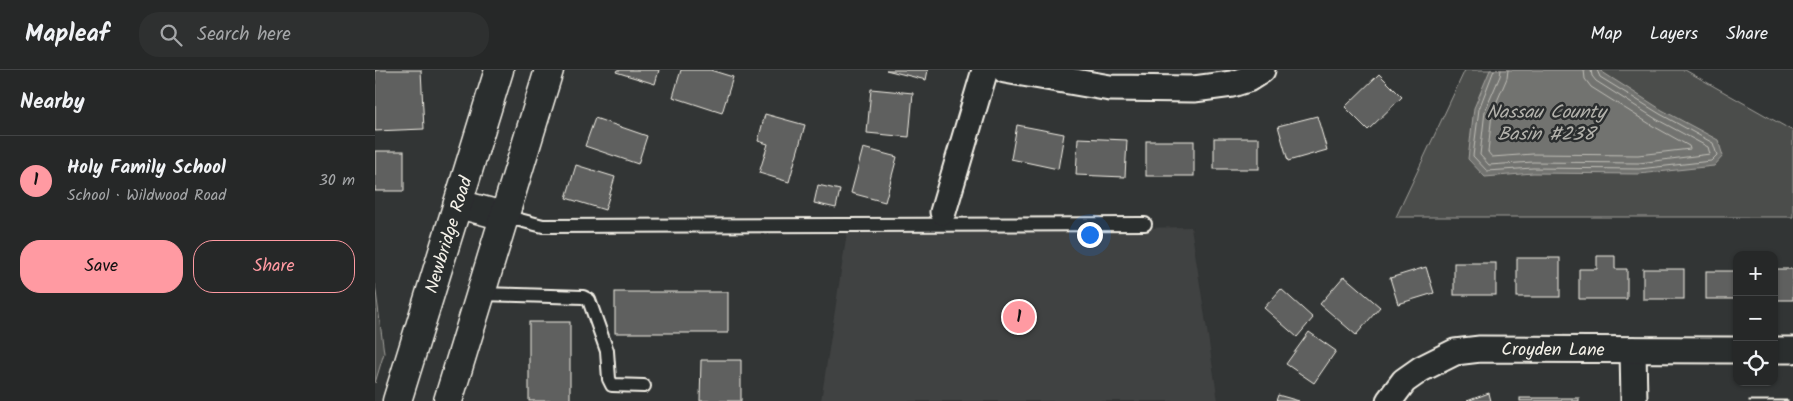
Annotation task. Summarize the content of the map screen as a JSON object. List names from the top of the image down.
{
  "streets": {
    "main road": ["Newbridge Road"],
    "street": ["Croyden Lane"]
  },
  "water": ["Nassau County Basin #238"],
  "page": {
    "header": "Mapleaf",
    "search": "Search here",
    "nav": ["Map", "Layers", "Share"],
    "heading": "Nearby",
    "list": [
      {
        "mark": "1",
        "name": "Holy Family School",
        "note": "School · Wildwood Road",
        "value": "30 m"
      }
    ],
    "buttons": ["Save", "Share"],
    "map_buttons": ["+", "−"],
    "pins": "1"
  }
}
